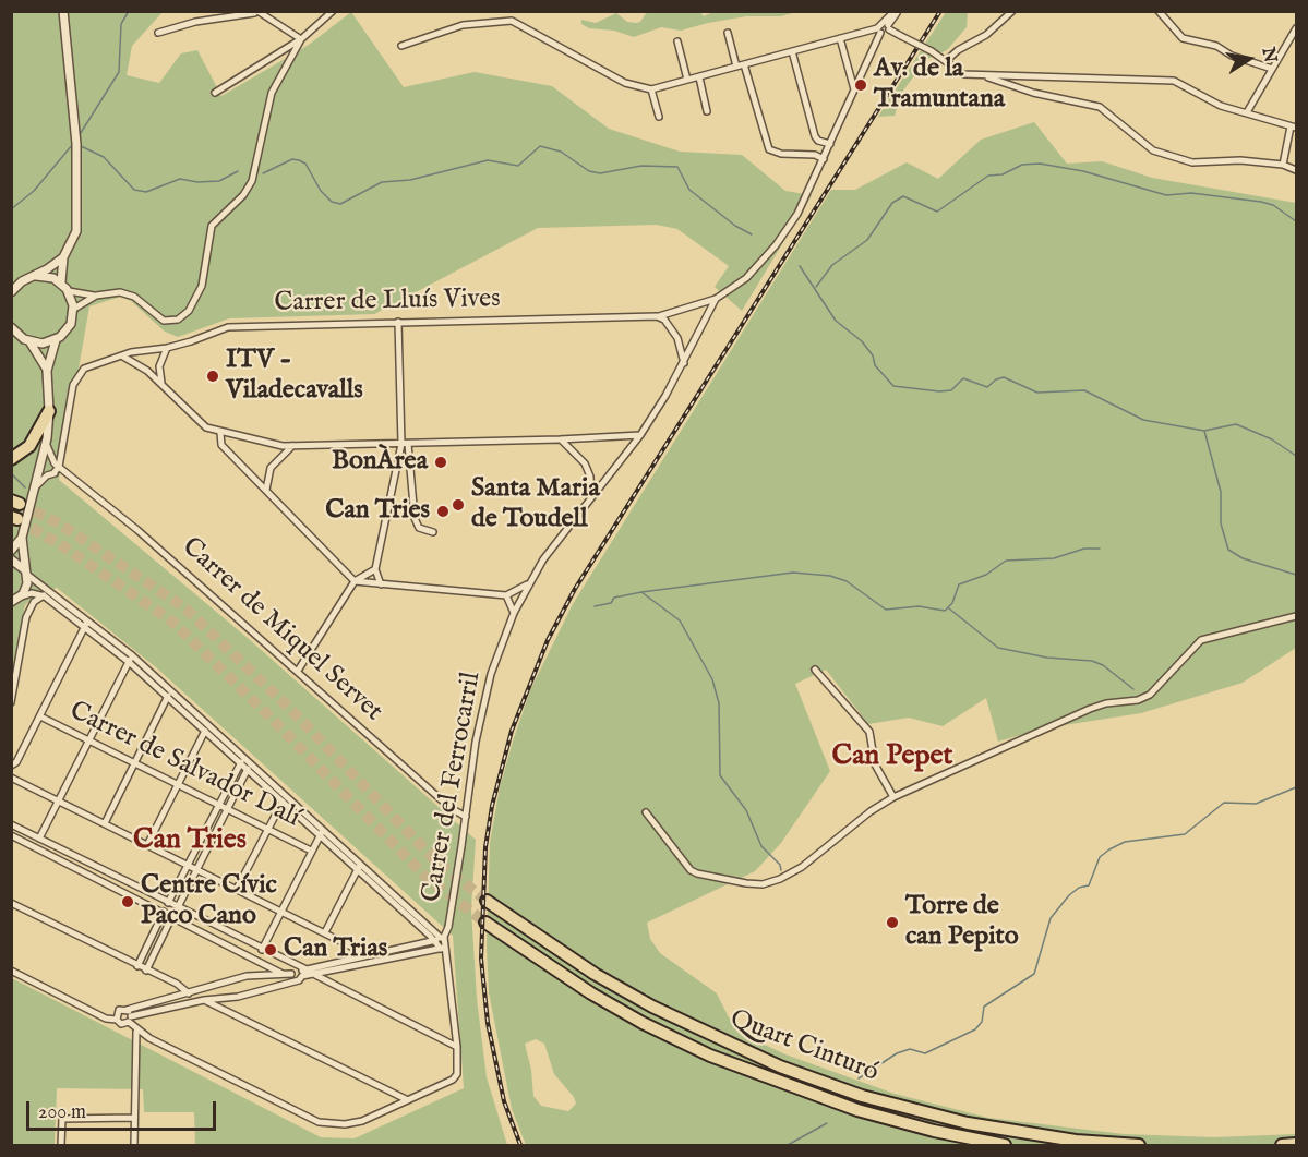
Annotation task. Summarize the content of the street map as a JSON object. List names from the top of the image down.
{
  "streets": {
    "highway": ["Quart Cinturó"],
    "street": [
      "Carrer de Lluís Vives",
      "Carrer de Miquel Servet",
      "Carrer de Salvador Dalí",
      "Carrer del Ferrocarril"
    ]
  },
  "crossings": [
    ["Carrer de Lluís Vives", "Carrer de Miquel Servet"],
    ["Carrer de Lluís Vives", "Carrer del Ferrocarril"],
    ["Carrer de Miquel Servet", "Carrer del Ferrocarril"]
  ],
  "districts": ["Can Pepet", "Can Tries"],
  "places": [
    "Av. de la Tramuntana",
    "ITV - Viladecavalls",
    "BonÀrea",
    "Santa Maria de Toudell",
    "Can Tries",
    "Centre Cívic Paco Cano",
    "Torre de can Pepito",
    "Can Trias"
  ],
  "scale_bar": "200 m",
  "north": "right"
}
